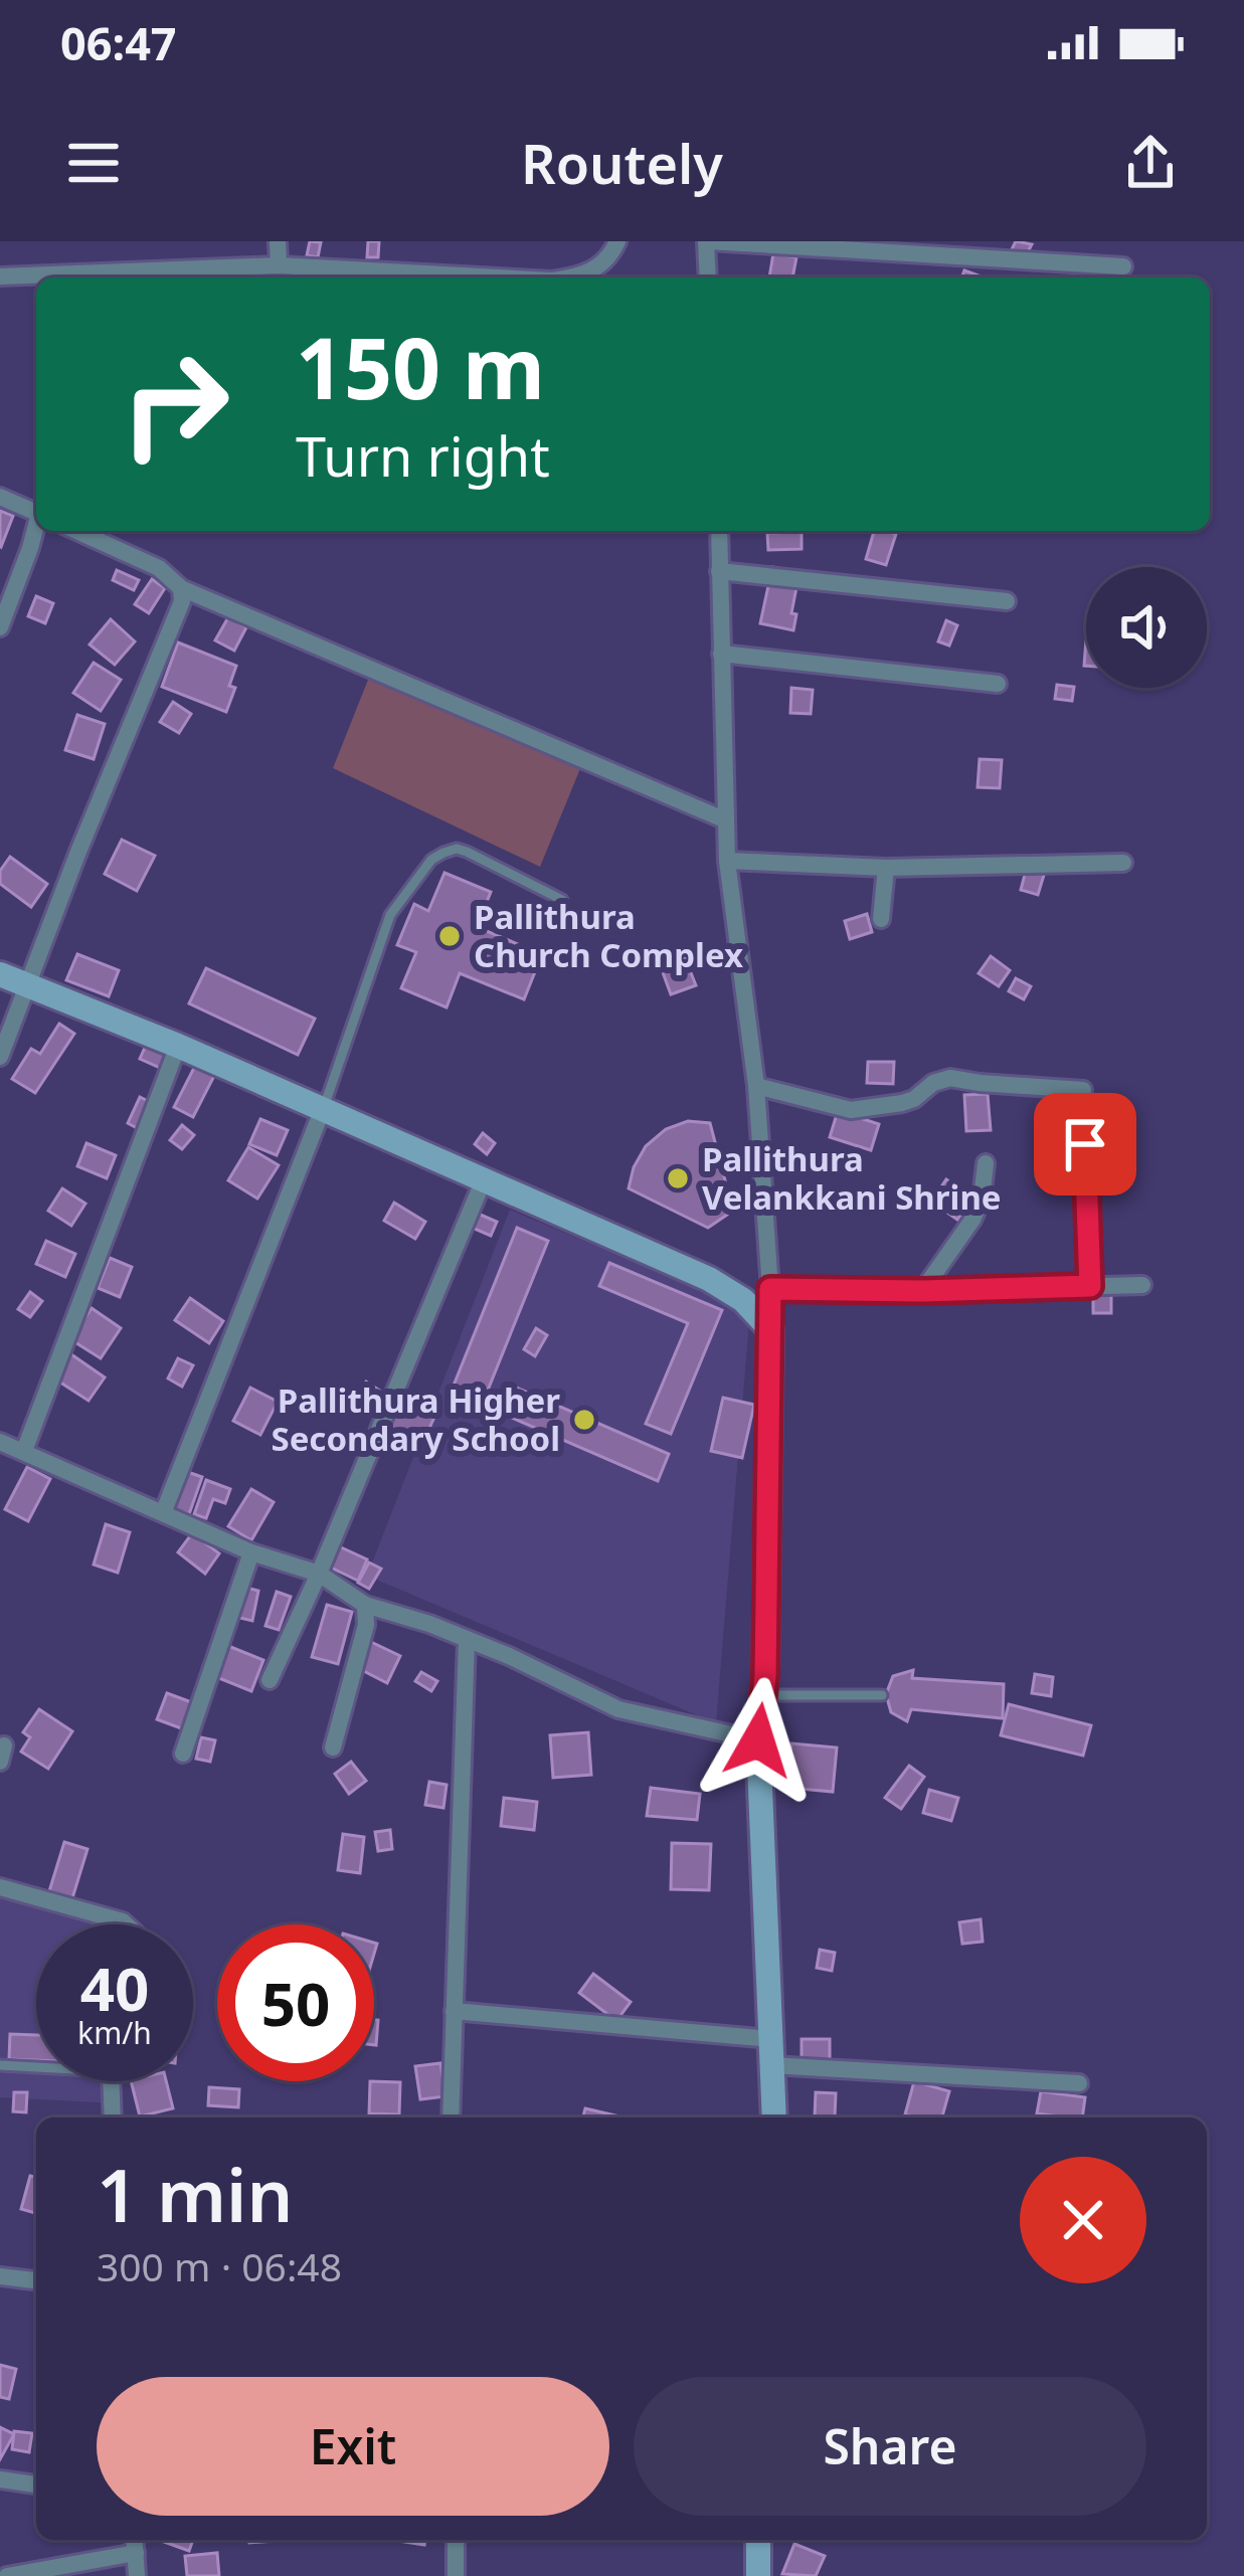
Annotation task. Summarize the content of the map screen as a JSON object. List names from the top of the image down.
{
  "places": ["Pallithura Church Complex", "Pallithura Velankkani Shrine", "Pallithura Higher Secondary School"],
  "page": {
    "status": "06:47",
    "header": "Routely",
    "turn": ["150 m", "Turn right"],
    "speed": "40 km/h",
    "limit": "50",
    "heading": ["1 min", "300 m · 06:48"],
    "buttons": ["Exit", "Share"]
  }
}
